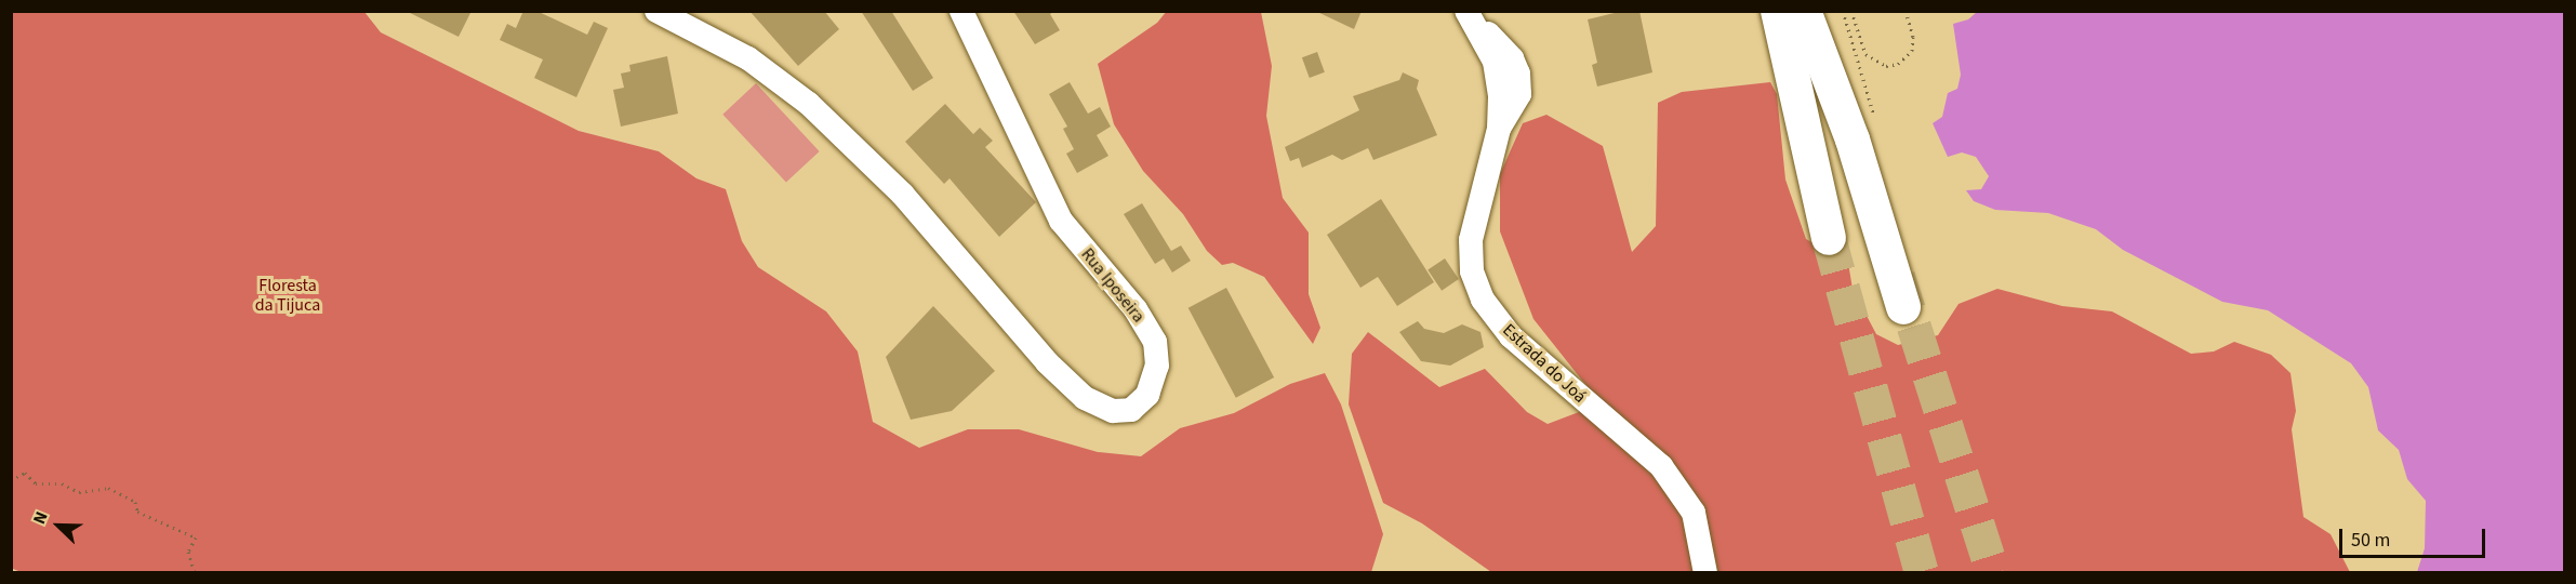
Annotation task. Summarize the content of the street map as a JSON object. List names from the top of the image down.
{
  "streets": {
    "street": ["Rua Iposeira", "Estrada do Joá"]
  },
  "parks": ["Floresta da Tijuca"],
  "scale_bar": "50 m",
  "north": "top left"
}
